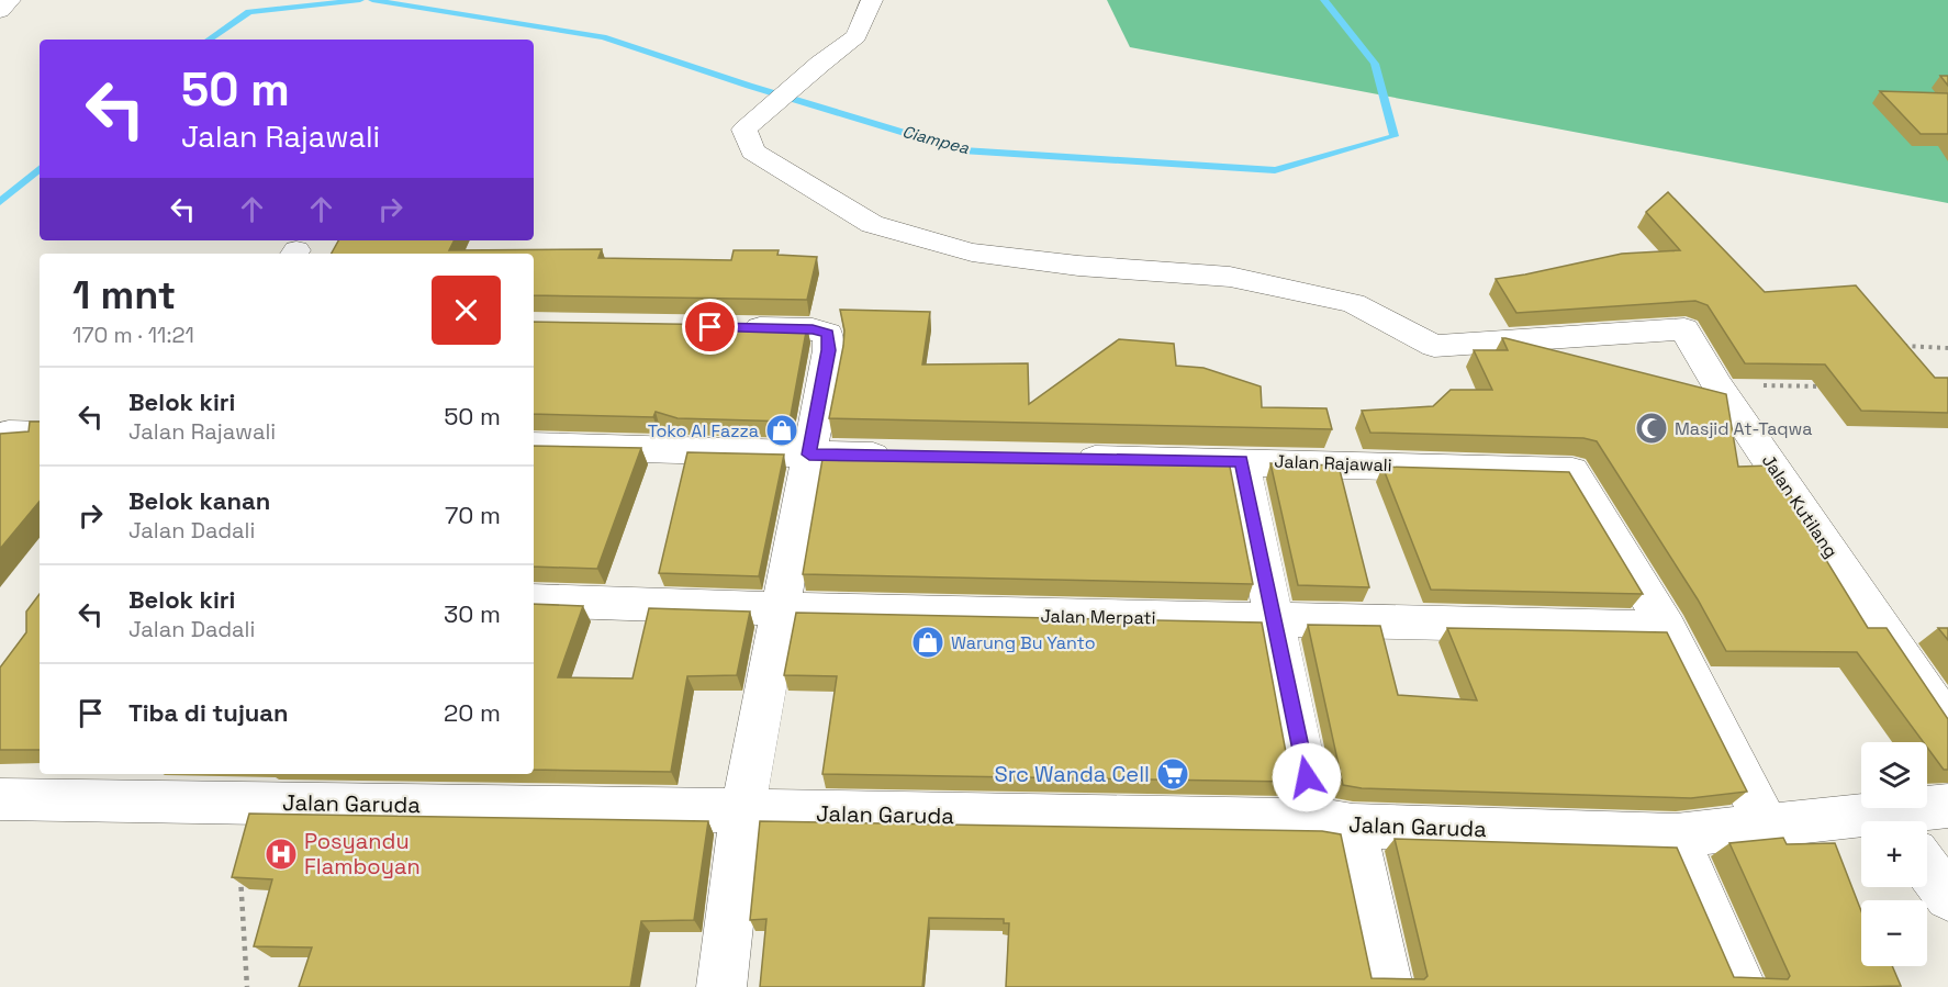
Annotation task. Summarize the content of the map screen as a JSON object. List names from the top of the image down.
{
  "streets": {
    "street": [
      "Jalan Rajawali",
      "Jalan Kutilang",
      "Jalan Merpati",
      "Jalan Garuda"
    ]
  },
  "crossings": [
    ["Jalan Rajawali", "Jalan Merpati"],
    ["Jalan Rajawali", "Jalan Garuda"]
  ],
  "water": ["Ciampea"],
  "places": {
    "mosque": ["Masjid At-Taqwa"],
    "shop": ["Toko Al Fazza", "Warung Bu Yanto"],
    "supermarket": ["Src Wanda Cell"],
    "hospital": ["Posyandu Flamboyan"]
  },
  "page": {
    "turn": ["50 m", "Jalan Rajawali"],
    "heading": ["1 mnt", "170 m · 11:21"],
    "list": [
      {
        "name": "Belok kiri",
        "note": "Jalan Rajawali",
        "value": "50 m"
      },
      {
        "name": "Belok kanan",
        "note": "Jalan Dadali",
        "value": "70 m"
      },
      {
        "name": "Belok kiri",
        "note": "Jalan Dadali",
        "value": "30 m"
      },
      {
        "name": "Tiba di tujuan",
        "value": "20 m"
      }
    ],
    "map_buttons": ["+", "−"]
  }
}
